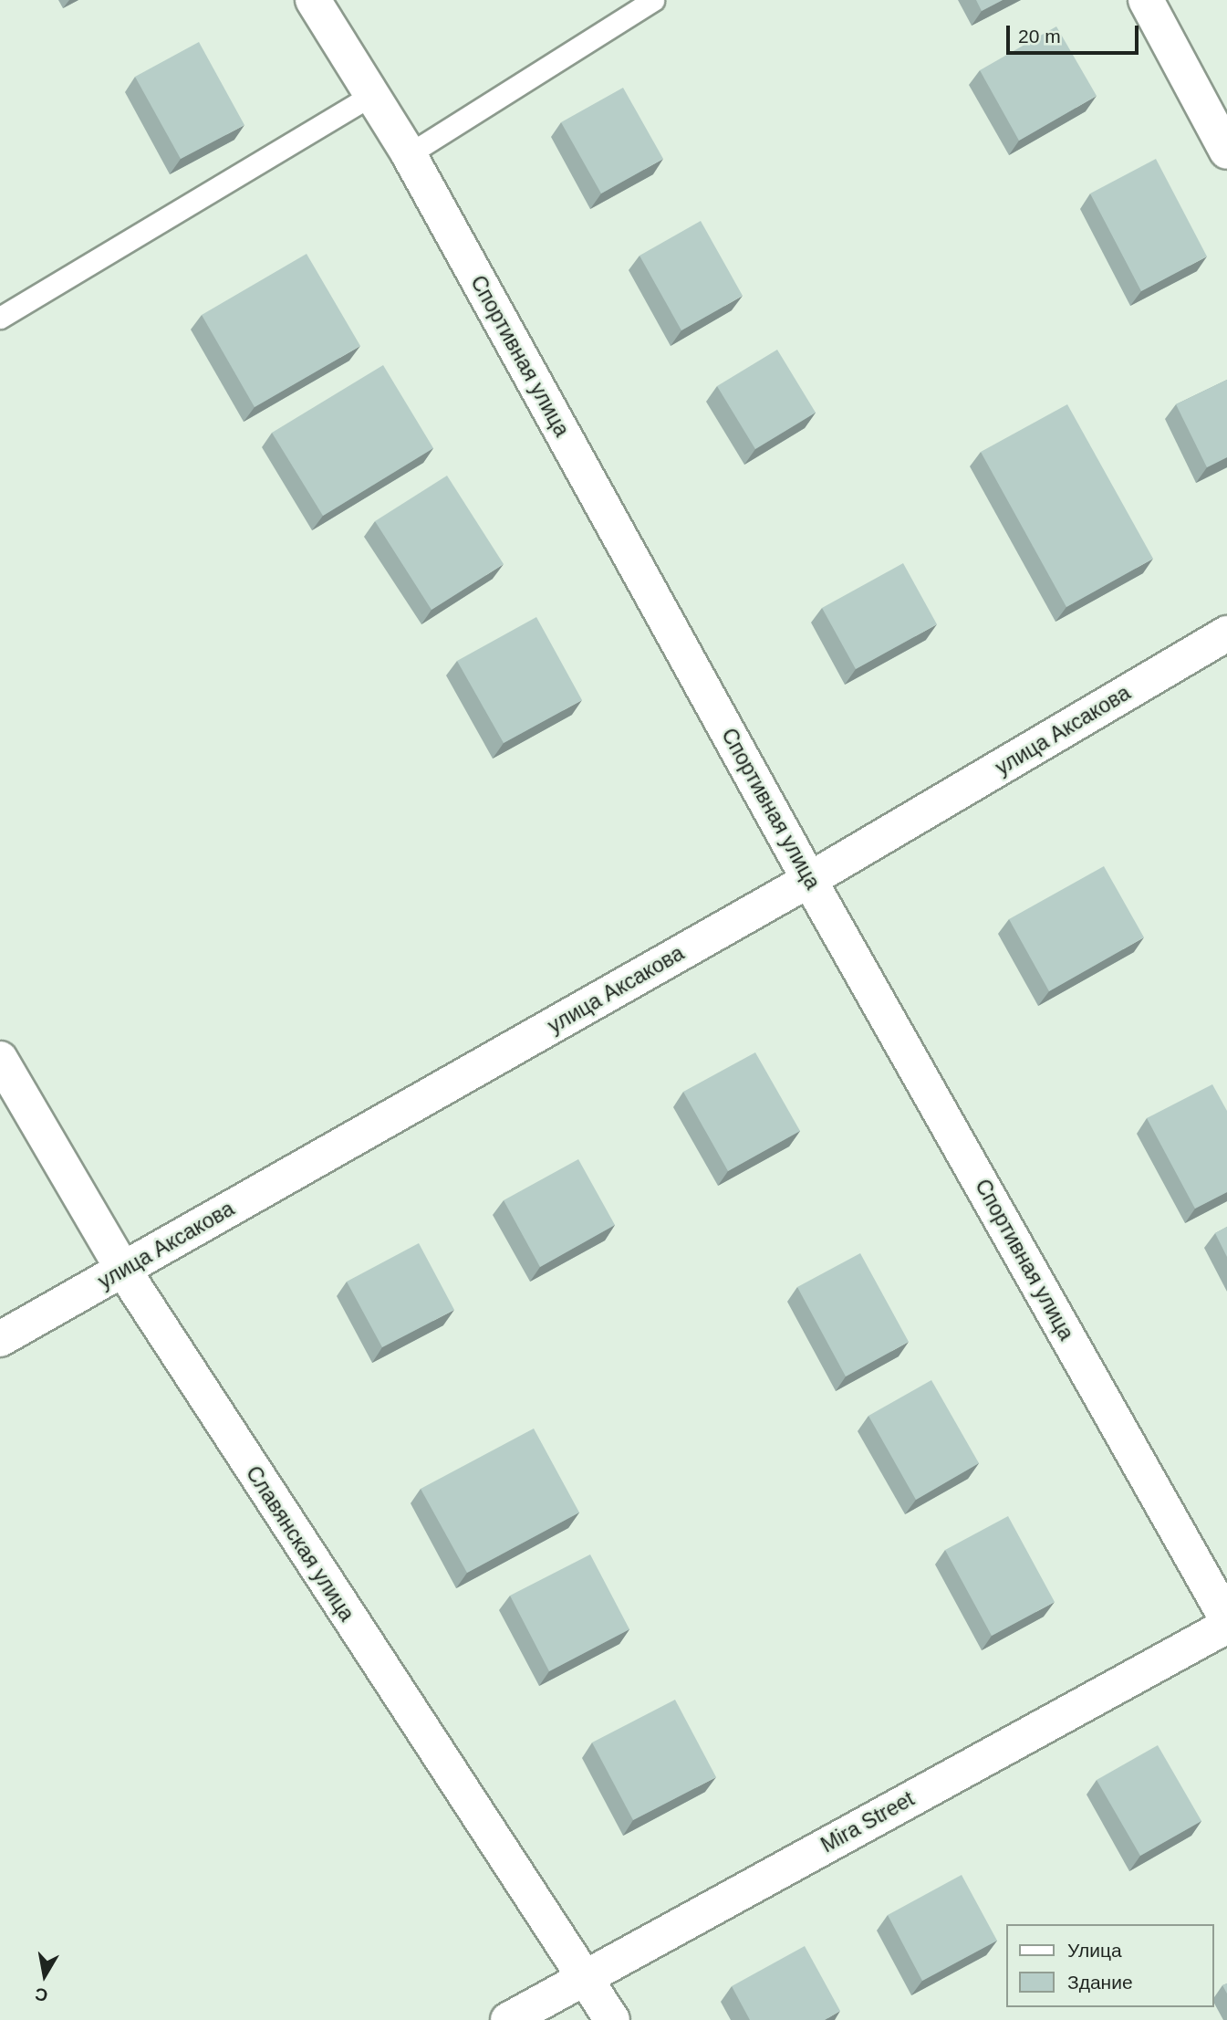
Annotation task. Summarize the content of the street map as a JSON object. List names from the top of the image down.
{
  "streets": {
    "street": [
      "Спортивная улица",
      "улица Аксакова",
      "Славянская улица",
      "Mira Street"
    ]
  },
  "crossings": [
    ["Спортивная улица", "улица Аксакова"],
    ["улица Аксакова", "Славянская улица"],
    ["Славянская улица", "Mira Street"]
  ],
  "legend": ["Улица", "Здание"],
  "scale_bar": "20 m",
  "north": "bottom"
}
